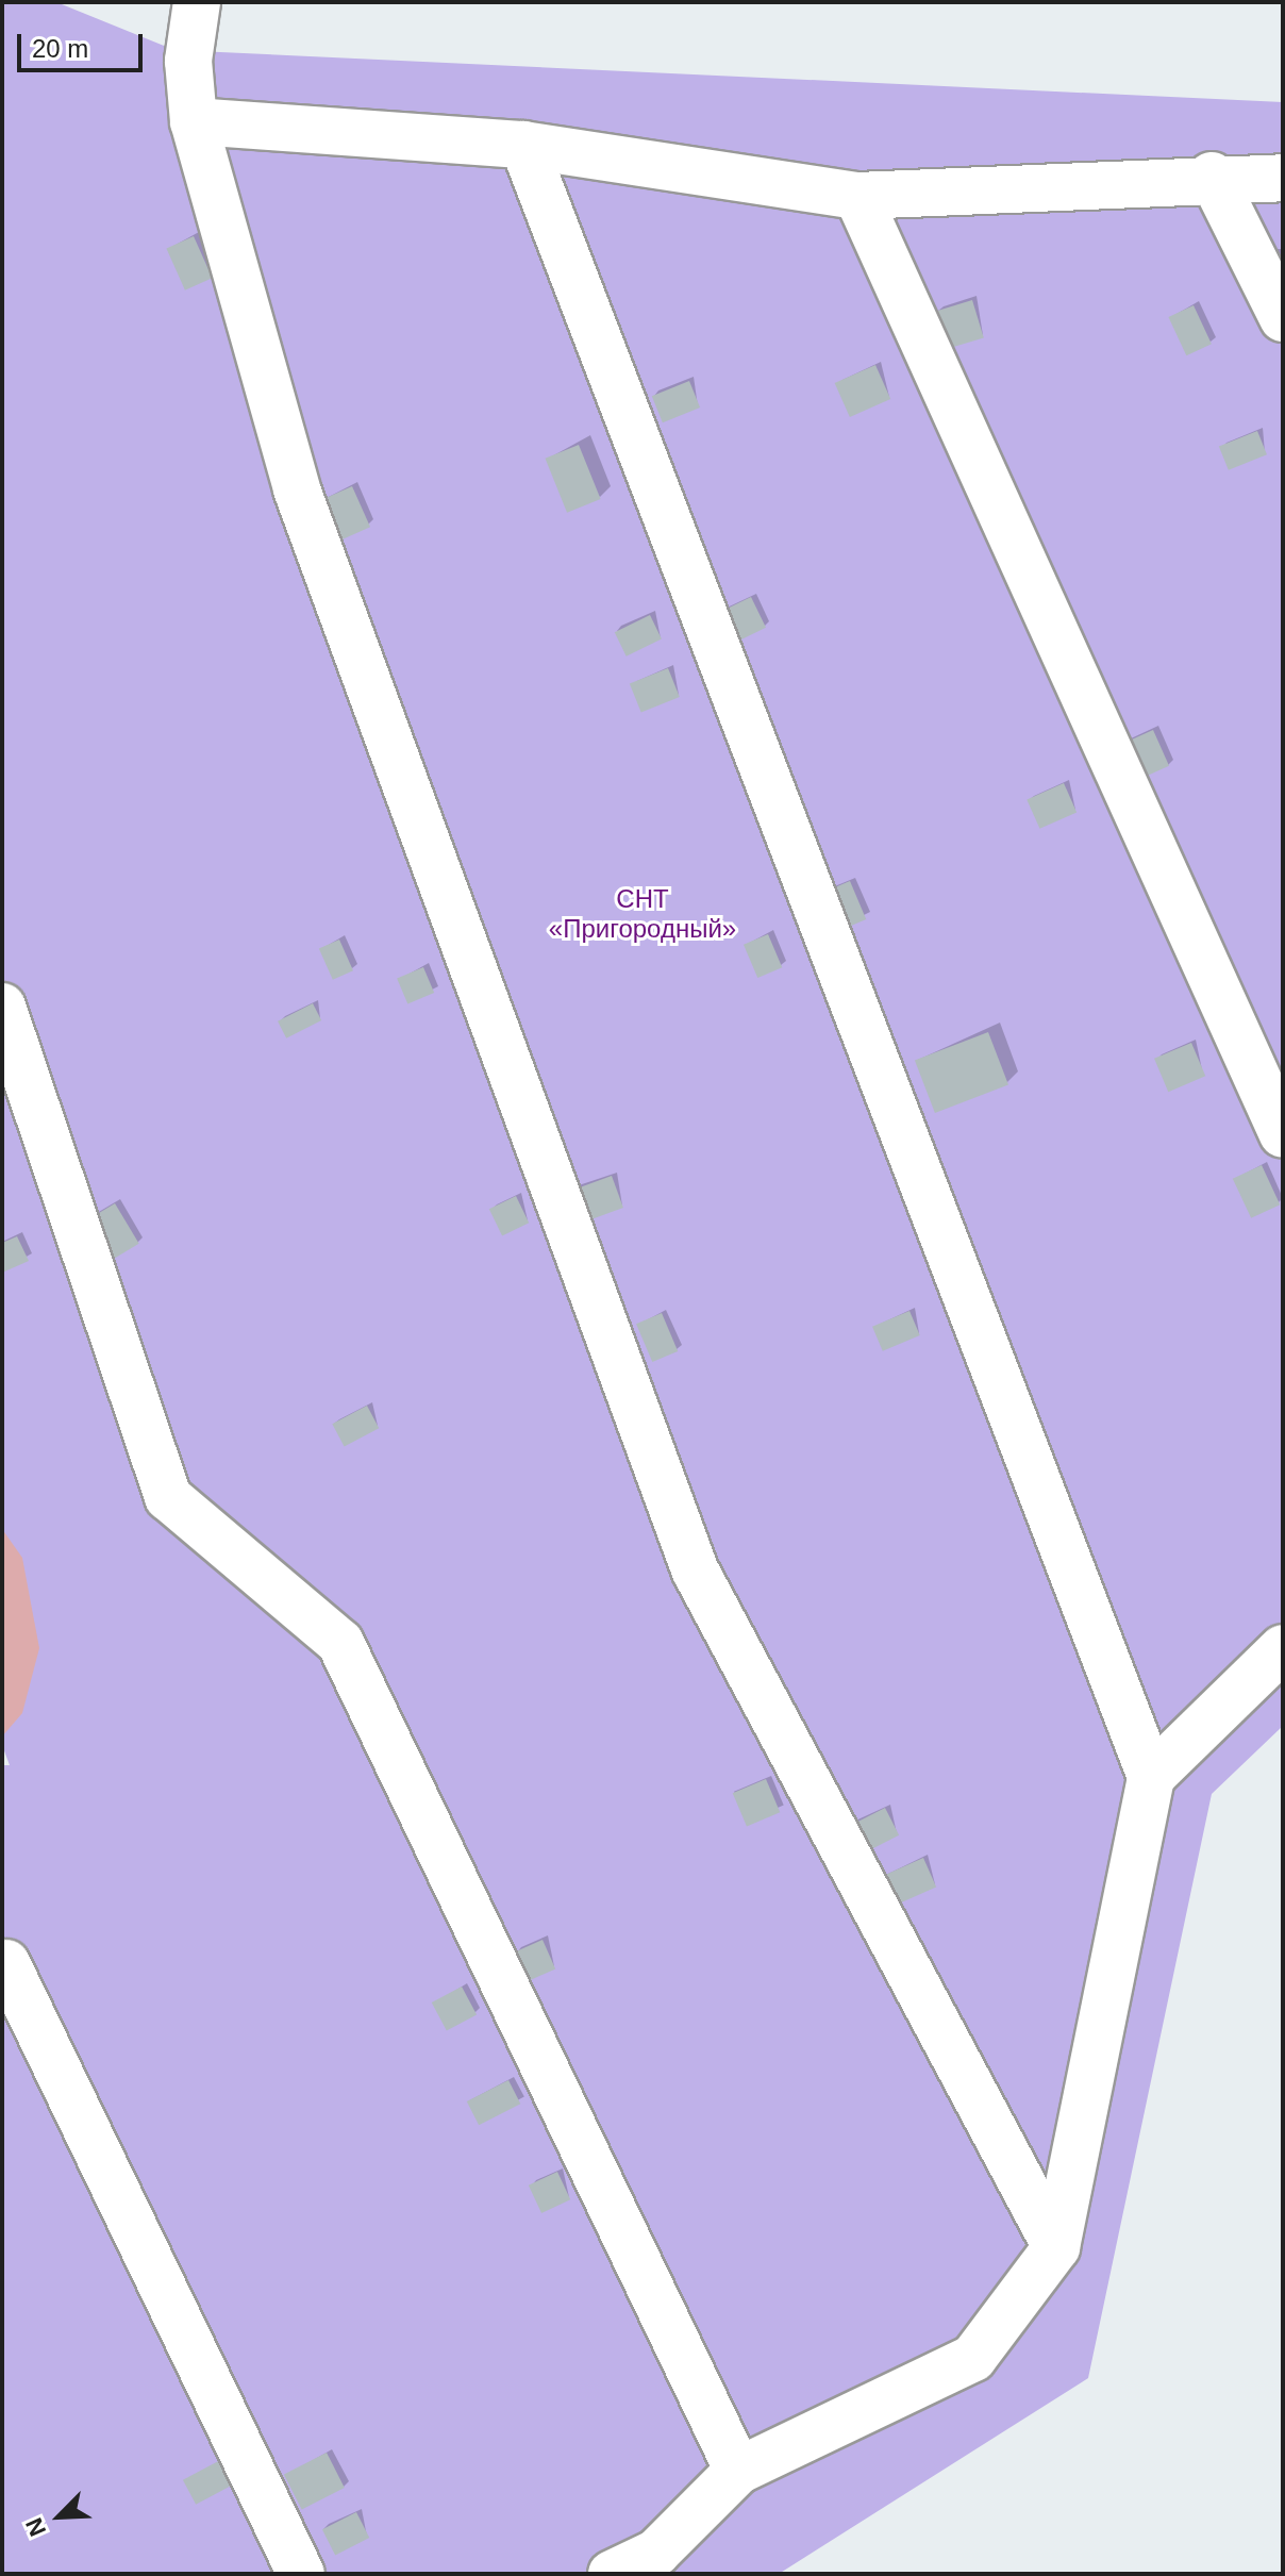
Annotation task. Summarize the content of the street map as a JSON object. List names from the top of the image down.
{
  "parks": ["СНТ «Пригородный»"],
  "scale_bar": "20 m",
  "north": "bottom left"
}
